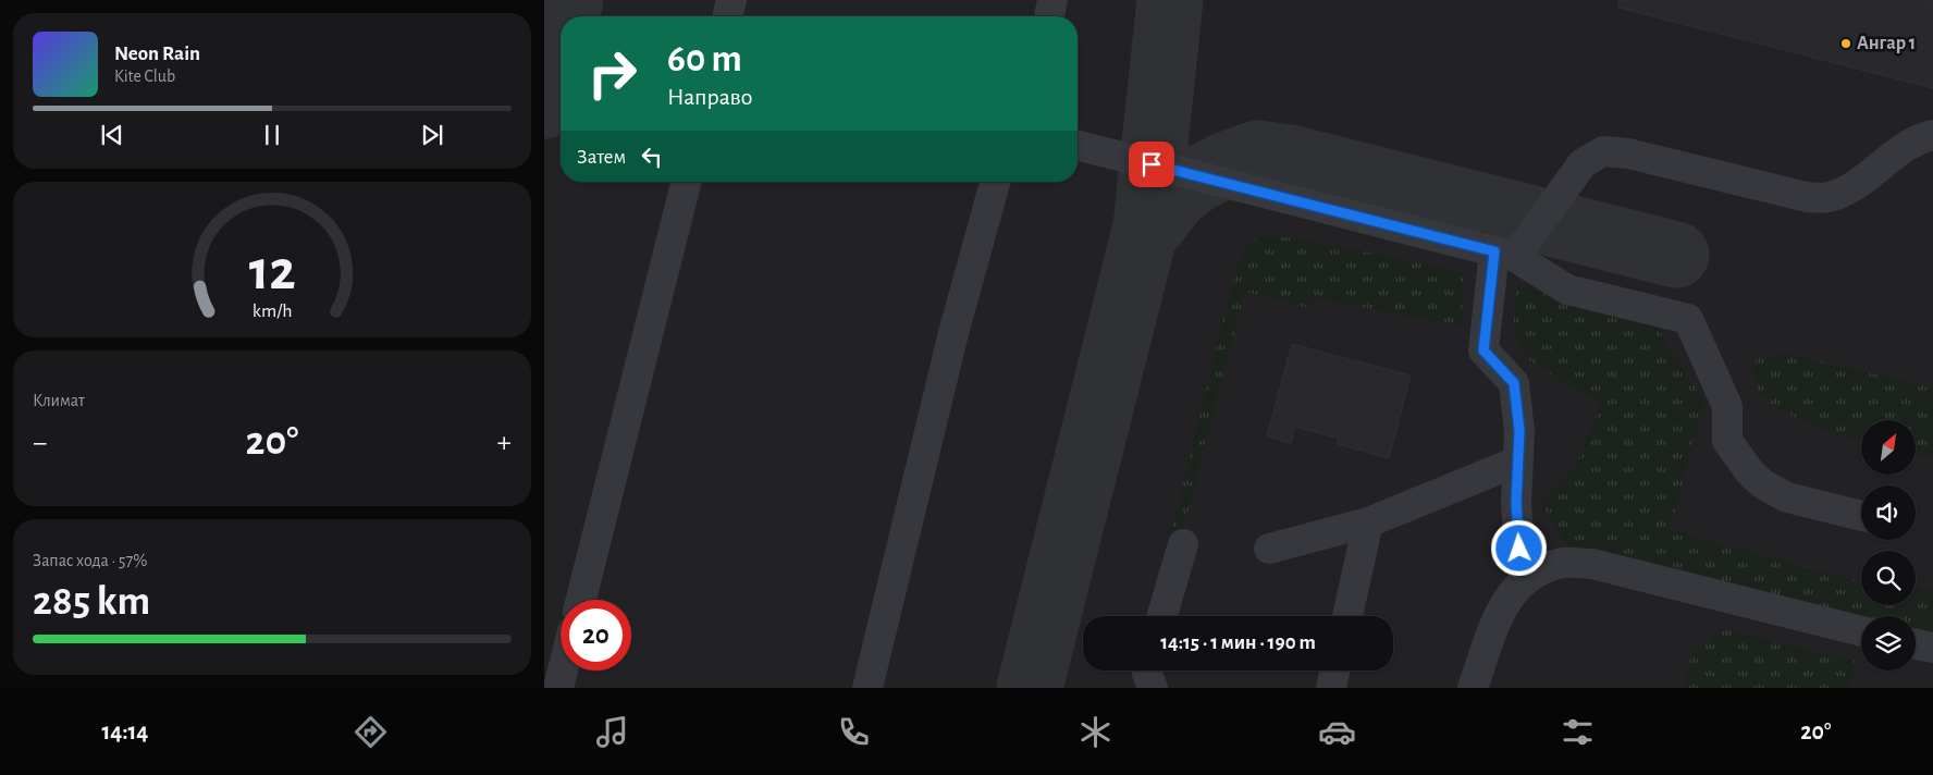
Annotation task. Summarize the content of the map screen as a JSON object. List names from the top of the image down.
{
  "places": ["Ангар 1"],
  "north": "top right",
  "page": {
    "turn": ["60 m", "Направо"],
    "song": ["Neon Rain", "Kite Club"],
    "then": "Затем",
    "tile": [
      "Климат",
      ["Запас хода · 57%", "285 km"]
    ],
    "heat": ["−", "20°", "+"],
    "limit": "20",
    "trip": "14:15 · 1 мин · 190 m",
    "tabs": ["14:14", "20°"],
    "gauge": ["12", "km/h"]
  }
}
